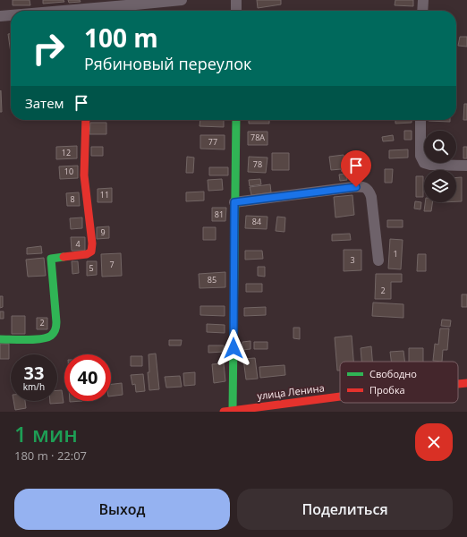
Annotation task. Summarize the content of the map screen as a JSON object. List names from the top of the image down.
{
  "streets": {
    "street": ["улица Ленина"]
  },
  "house_numbers": [
    "78А",
    "77",
    "12",
    "78",
    "10",
    "11",
    "8",
    "81",
    "84",
    "9",
    "4",
    "1",
    "3",
    "7",
    "5",
    "85",
    "2",
    "2"
  ],
  "legend": ["Свободно", "Пробка"],
  "page": {
    "turn": ["100 m", "Рябиновый переулок"],
    "then": "Затем",
    "speed": "33 km/h",
    "limit": "40",
    "heading": ["1 мин", "180 m · 22:07"],
    "buttons": ["Выход", "Поделиться"]
  }
}
